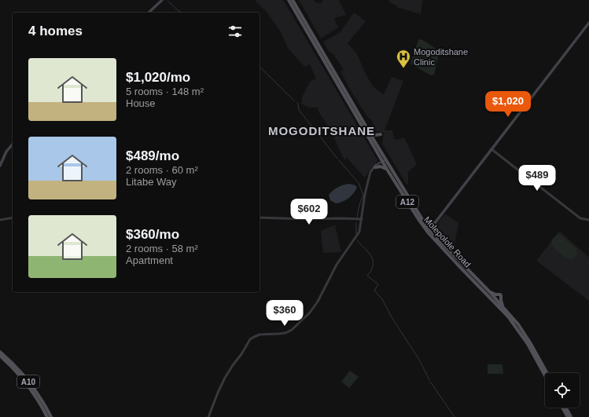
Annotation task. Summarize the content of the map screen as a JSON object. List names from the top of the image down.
{
  "streets": {
    "main road": ["A12", "Molepolole Road", "A10"]
  },
  "districts": ["MOGODITSHANE"],
  "places": {
    "hospital": ["Mogoditshane Clinic"]
  },
  "page": {
    "heading": "4 homes",
    "list": [
      {
        "name": "$1,020/mo",
        "note": "5 rooms · 148 m² · House"
      },
      {
        "name": "$489/mo",
        "note": "2 rooms · 60 m² · Litabe Way"
      },
      {
        "name": "$360/mo",
        "note": "2 rooms · 58 m² · Apartment"
      }
    ],
    "price": [
      "$1,020",
      "$489",
      "$602",
      "$360"
    ]
  }
}
